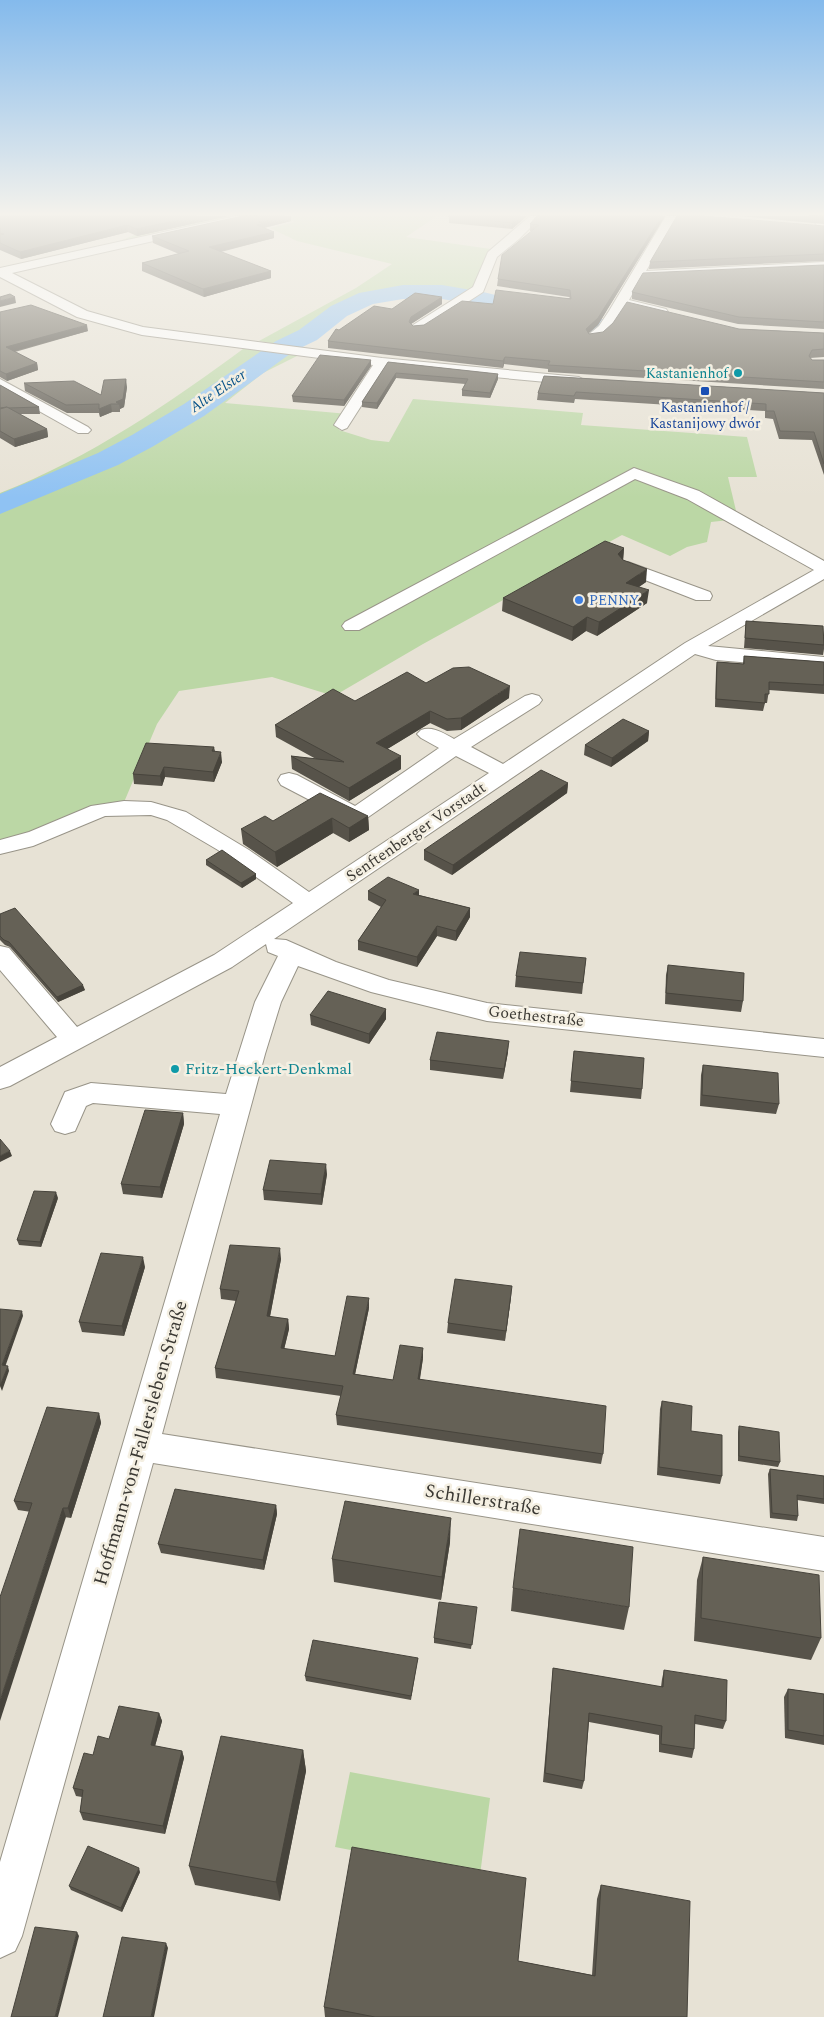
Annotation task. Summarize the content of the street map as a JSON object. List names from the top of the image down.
{
  "streets": {
    "street": [
      "Senftenberger Vorstadt",
      "Goethestraße",
      "Hoffmann-von-Fallersleben-Straße",
      "Schillerstraße"
    ]
  },
  "crossings": [
    ["Senftenberger Vorstadt", "Goethestraße"],
    ["Goethestraße", "Hoffmann-von-Fallersleben-Straße"],
    ["Hoffmann-von-Fallersleben-Straße", "Schillerstraße"]
  ],
  "water": ["Alte Elster"],
  "places": {
    "other": ["Kastanienhof", "PENNY.", "Fritz-Heckert-Denkmal"],
    "transit": ["Kastanienhof / Kastanijowy dwór"]
  }
}
